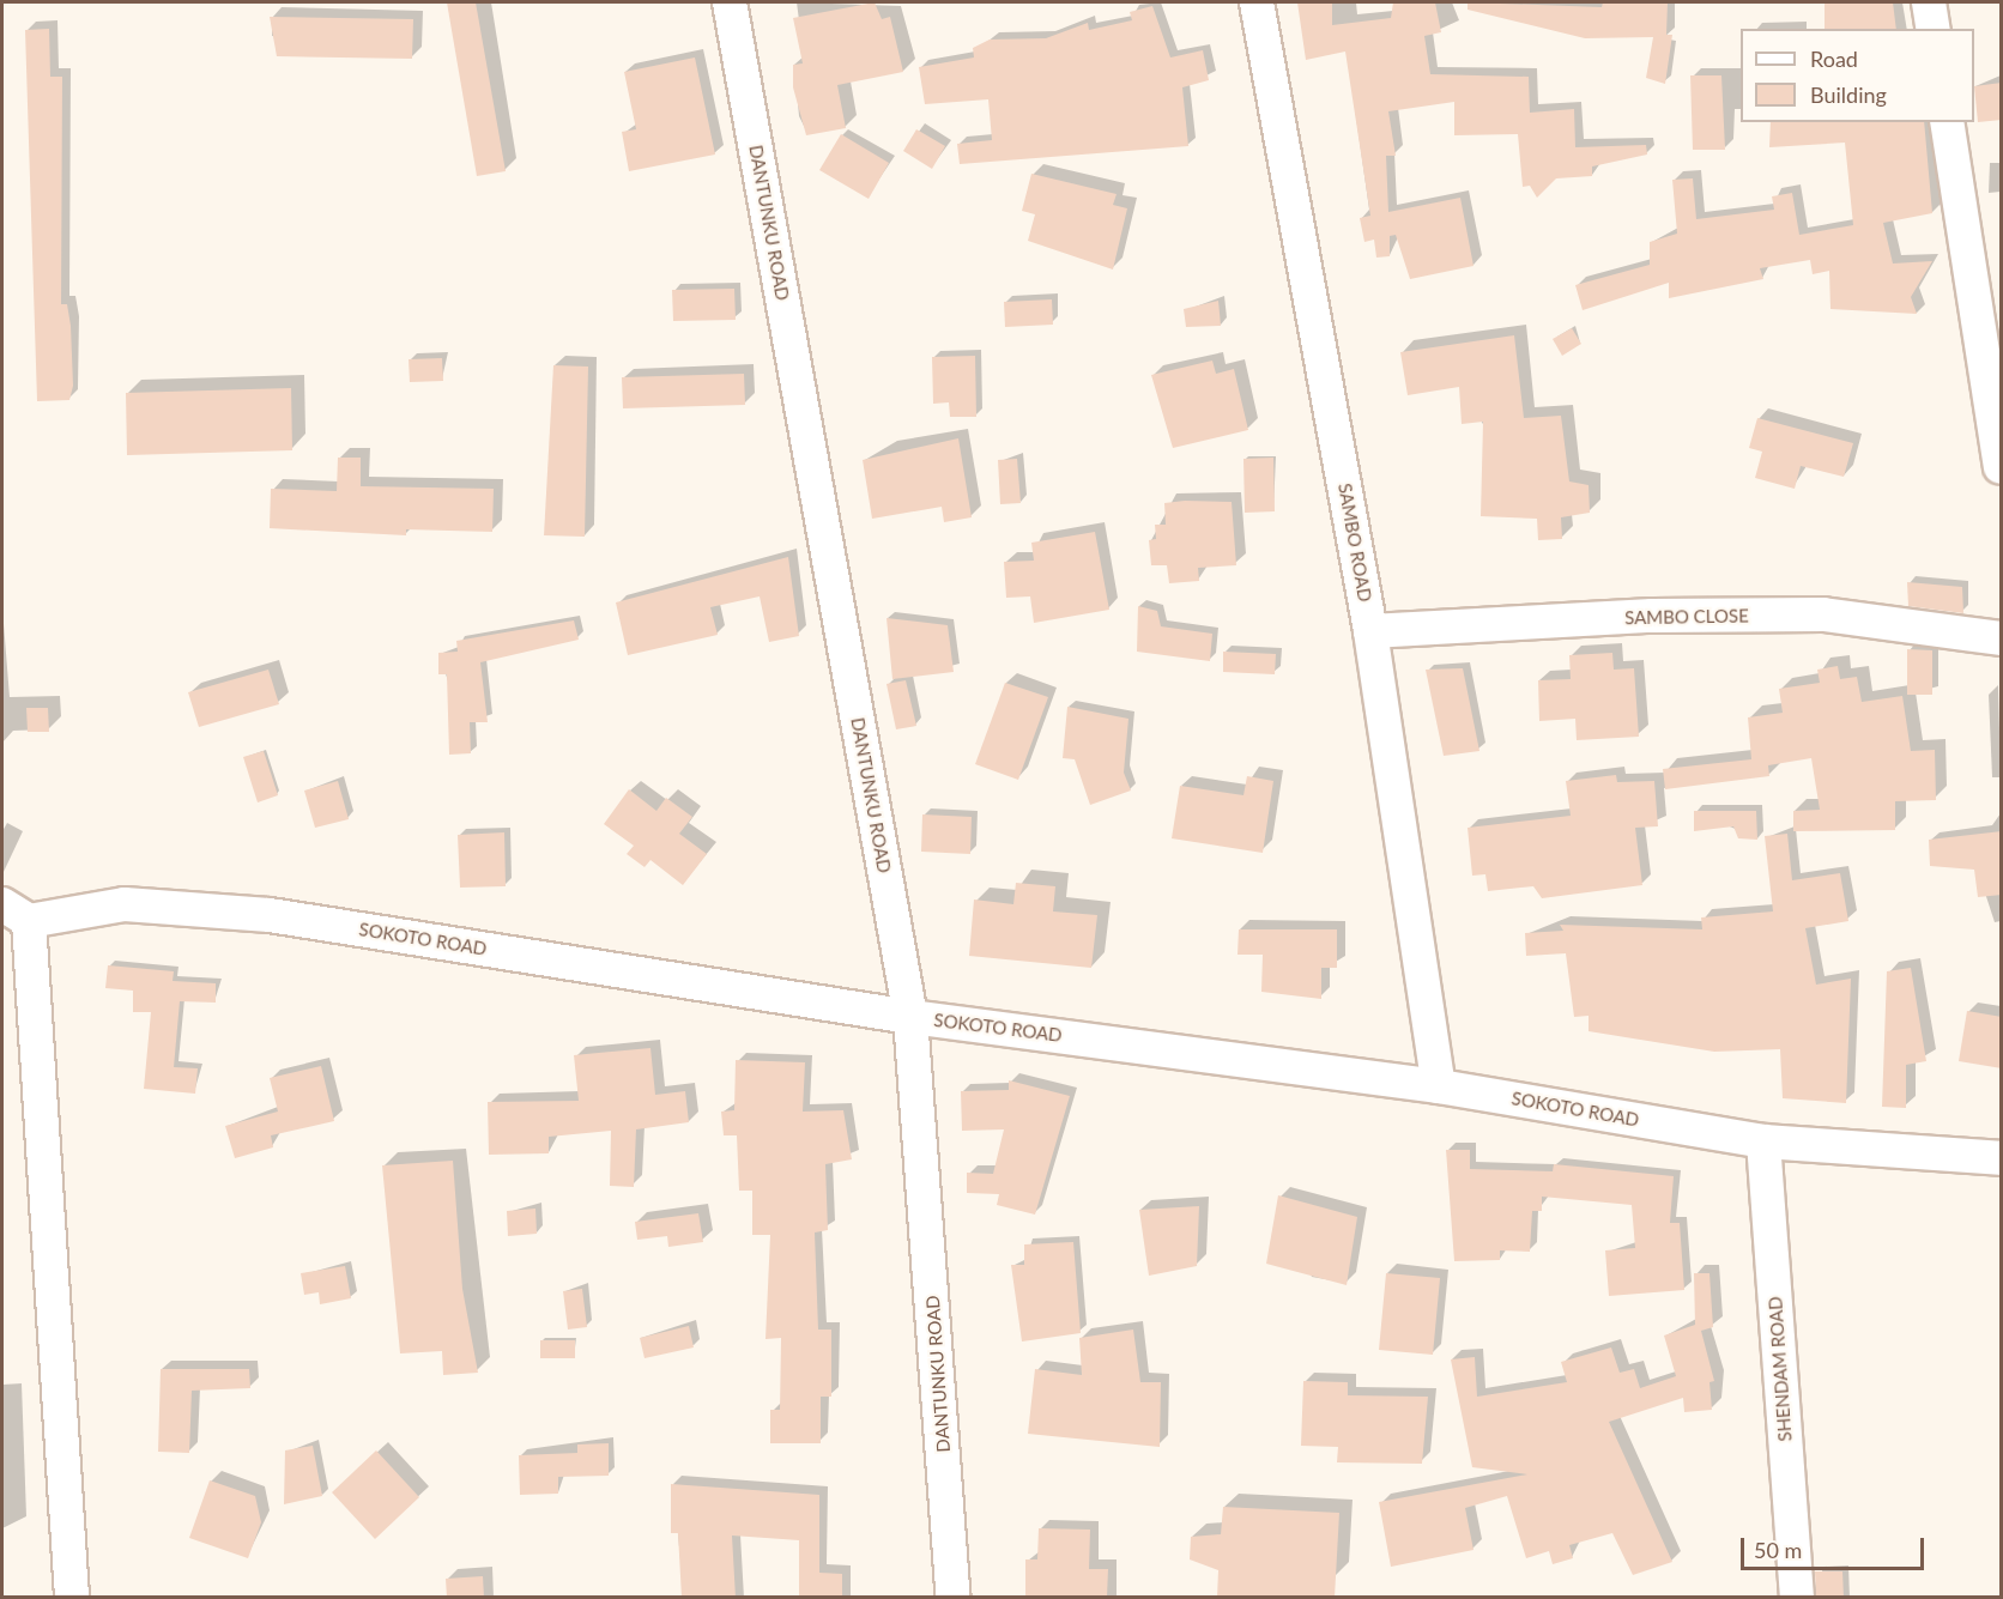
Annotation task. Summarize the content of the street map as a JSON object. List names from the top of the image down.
{
  "streets": {
    "street": [
      "DANTUNKU ROAD",
      "SAMBO ROAD",
      "SAMBO CLOSE",
      "SOKOTO ROAD",
      "SHENDAM ROAD"
    ]
  },
  "crossings": [
    ["DANTUNKU ROAD", "SOKOTO ROAD"],
    ["SAMBO ROAD", "SAMBO CLOSE"],
    ["SAMBO ROAD", "SOKOTO ROAD"],
    ["SOKOTO ROAD", "SHENDAM ROAD"]
  ],
  "legend": ["Road", "Building"],
  "scale_bar": "50 m"
}
